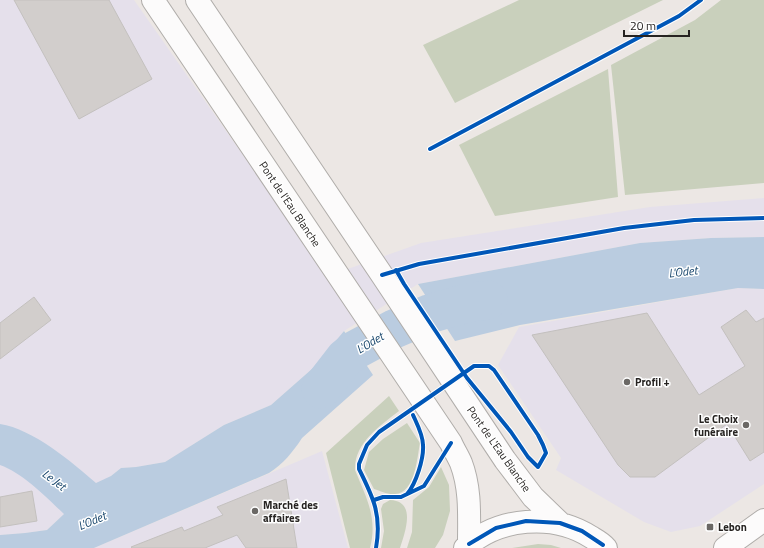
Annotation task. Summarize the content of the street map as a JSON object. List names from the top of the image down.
{
  "streets": {
    "main road": ["Pont de l'Eau Blanche", "Pont de L'Eau Blanche"]
  },
  "water": ["L'Odet", "Le Jet"],
  "places": {
    "other": ["Profil +", "Le Choix funéraire", "Marché des affaires"],
    "transit": ["Lebon"]
  },
  "scale_bar": "20 m"
}
